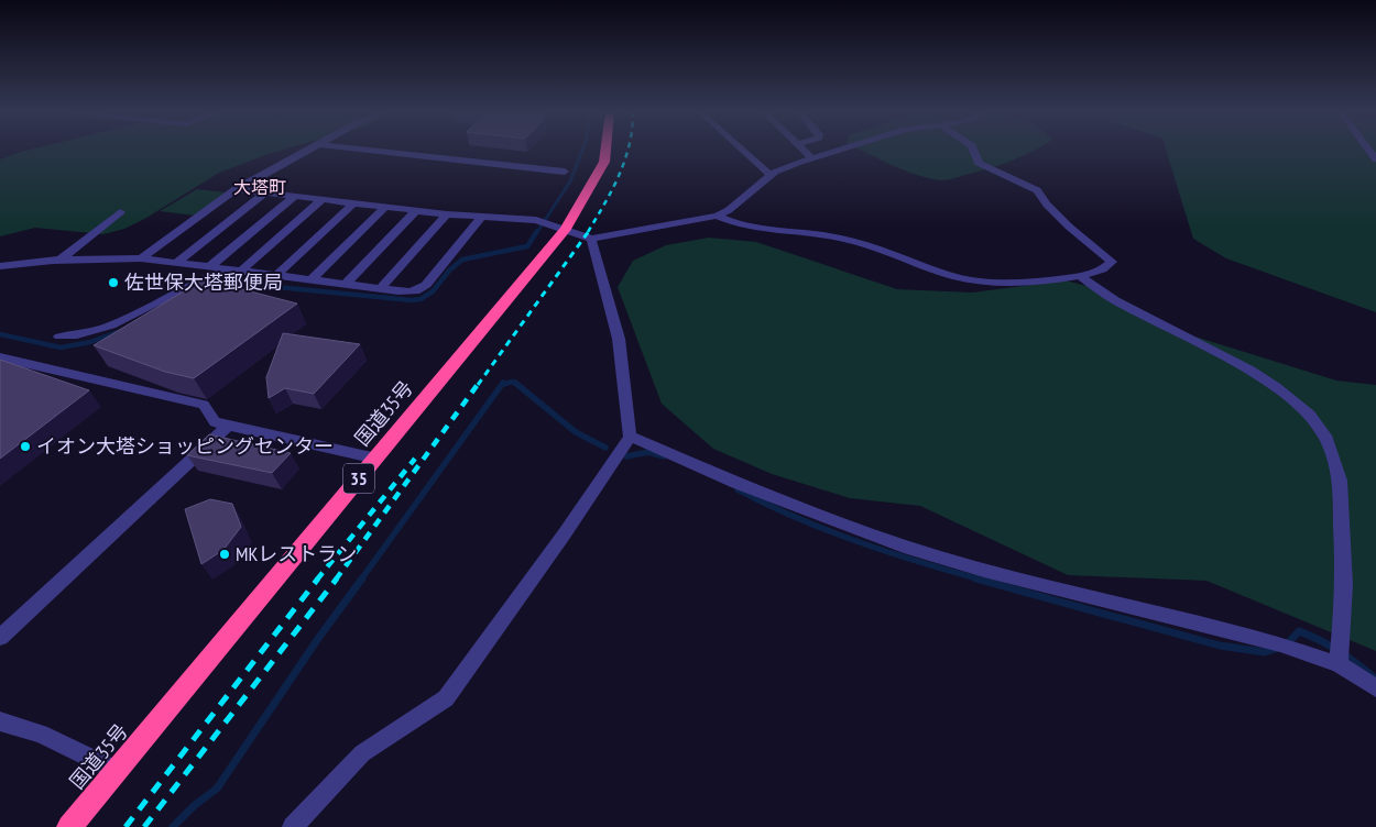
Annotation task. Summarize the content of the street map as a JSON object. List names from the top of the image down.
{
  "streets": {
    "highway": ["国道35号", "35"]
  },
  "districts": ["大塔町"],
  "places": ["佐世保大塔郵便局", "イオン大塔ショッピングセンター", "MKレストラン"]
}
